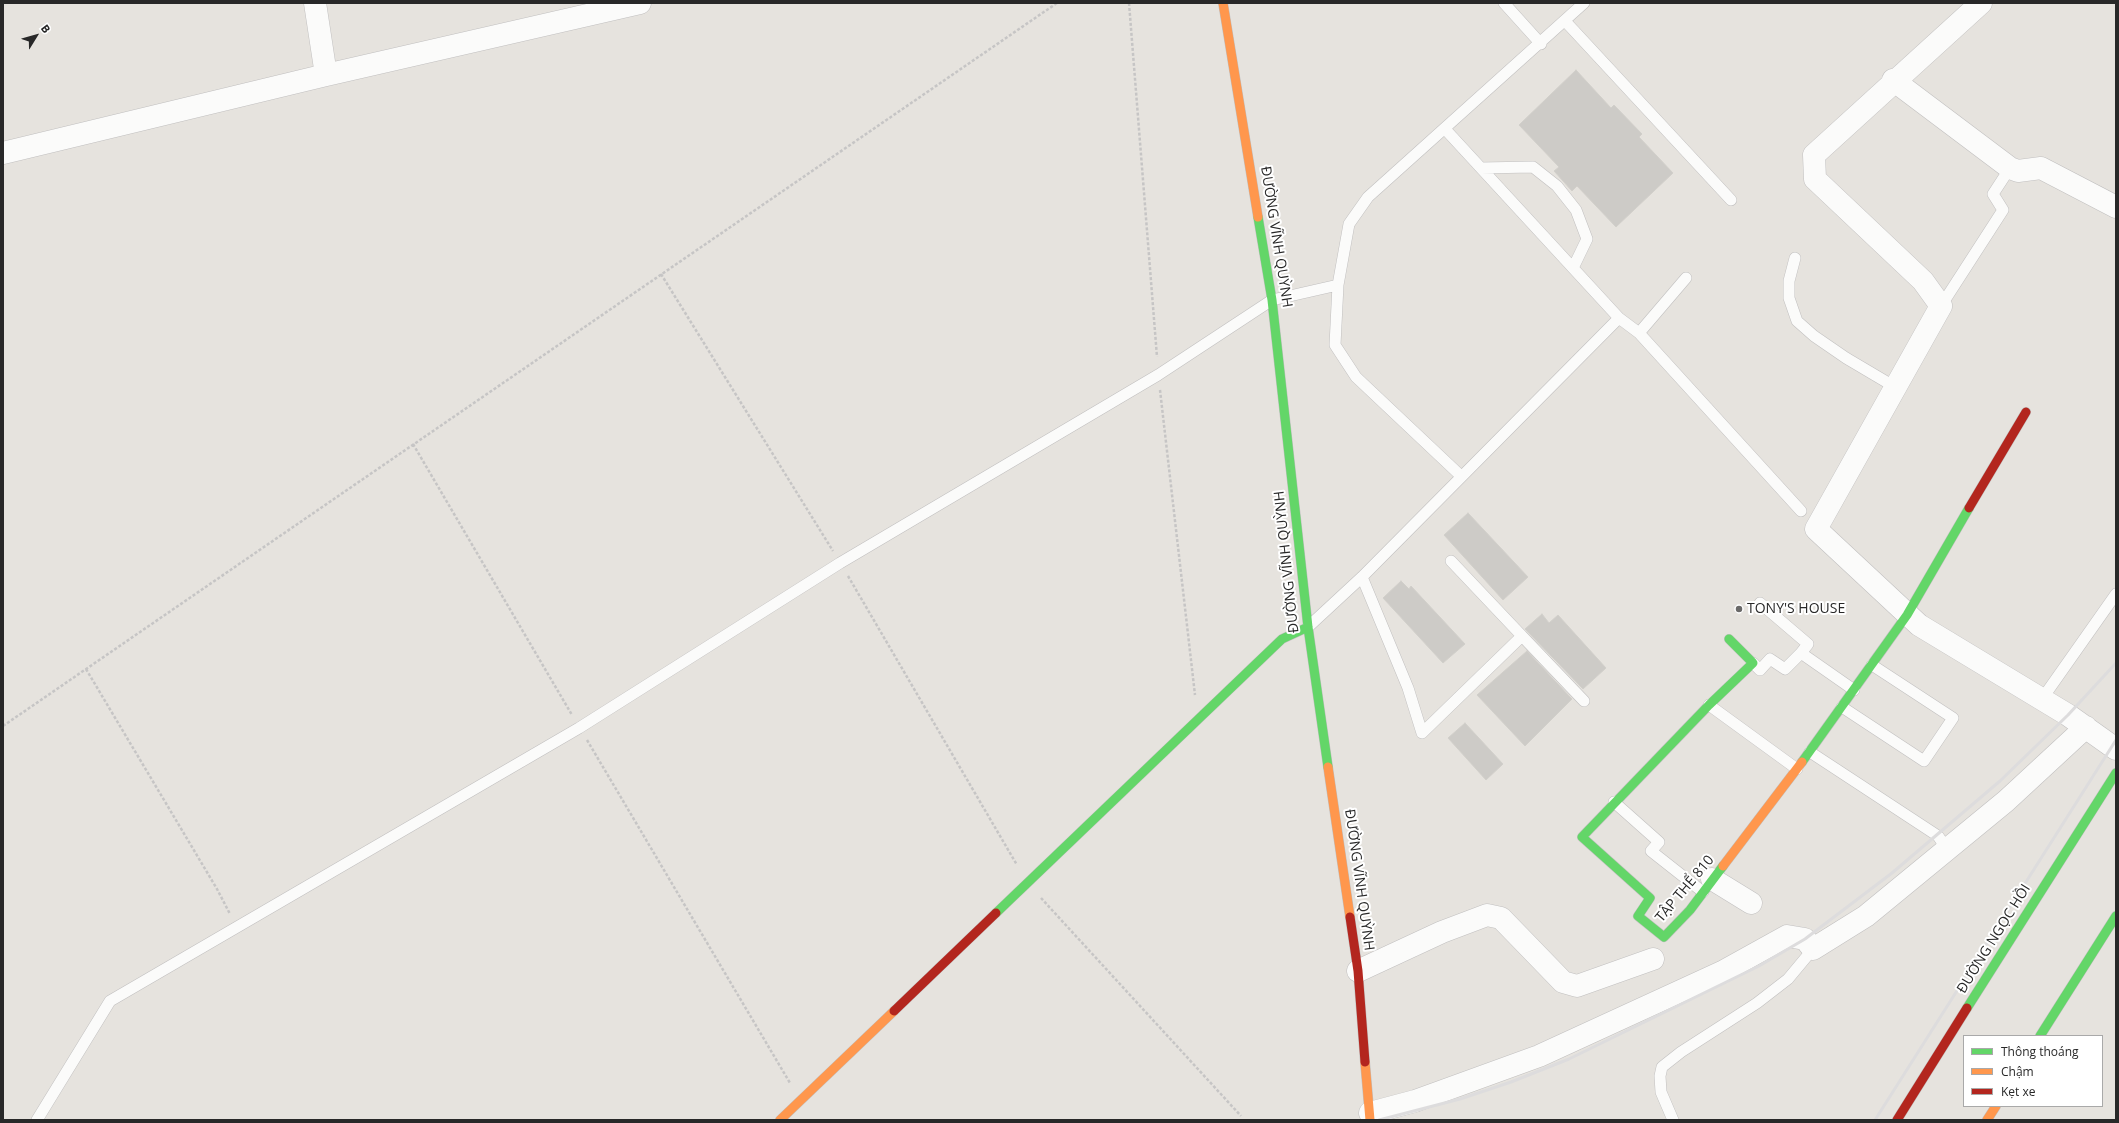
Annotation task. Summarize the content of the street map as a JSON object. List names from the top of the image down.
{
  "streets": {
    "main road": ["ĐƯỜNG VĨNH QUỲNH", "TẬP THỂ 810", "ĐƯỜNG NGỌC HỒI"]
  },
  "places": ["TONY'S HOUSE"],
  "legend": ["Thông thoáng", "Chậm", "Kẹt xe"],
  "north": "top right"
}
